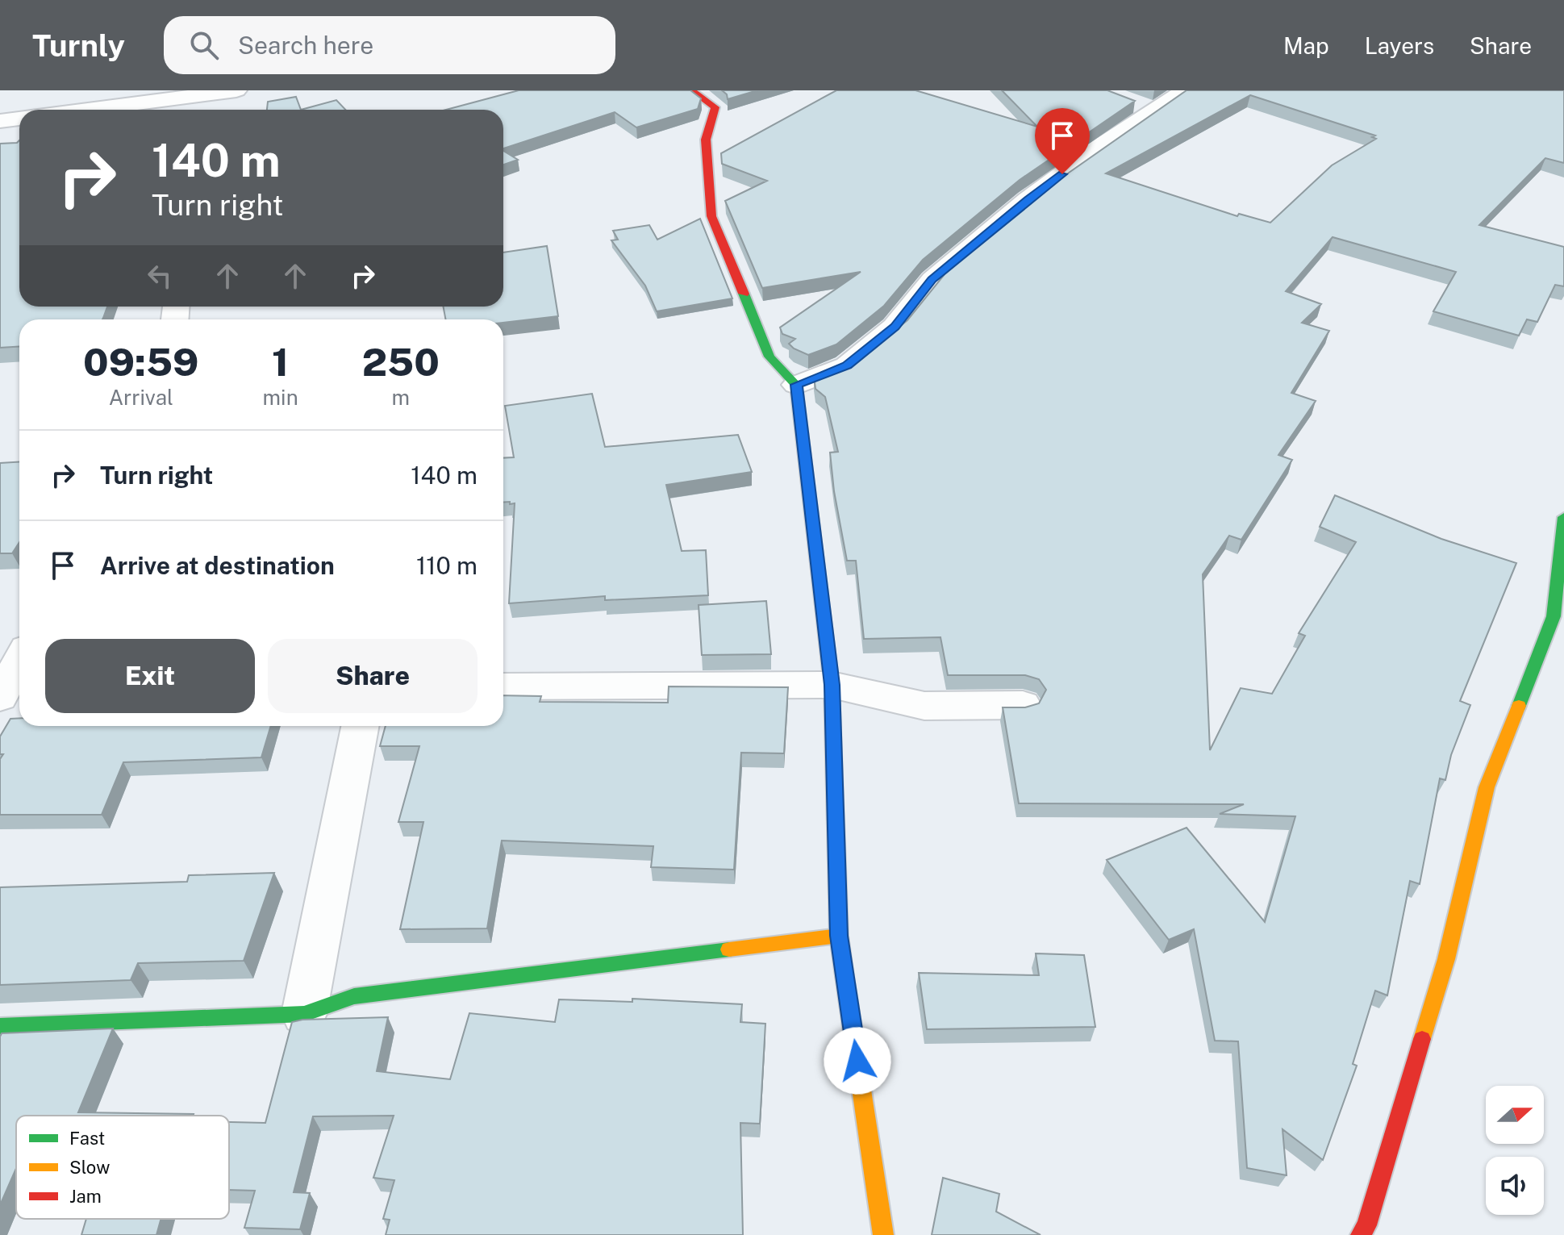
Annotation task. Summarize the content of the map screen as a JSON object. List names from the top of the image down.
{
  "legend": ["Fast", "Slow", "Jam"],
  "north": "right",
  "page": {
    "header": "Turnly",
    "search": "Search here",
    "nav": ["Map", "Layers", "Share"],
    "turn": ["140 m", "Turn right"],
    "eta": [
      "09:59",
      "Arrival",
      "1",
      "min",
      "250",
      "m"
    ],
    "list": [
      {
        "name": "Turn right",
        "value": "140 m"
      },
      {
        "name": "Arrive at destination",
        "value": "110 m"
      }
    ],
    "buttons": ["Exit", "Share"]
  }
}
